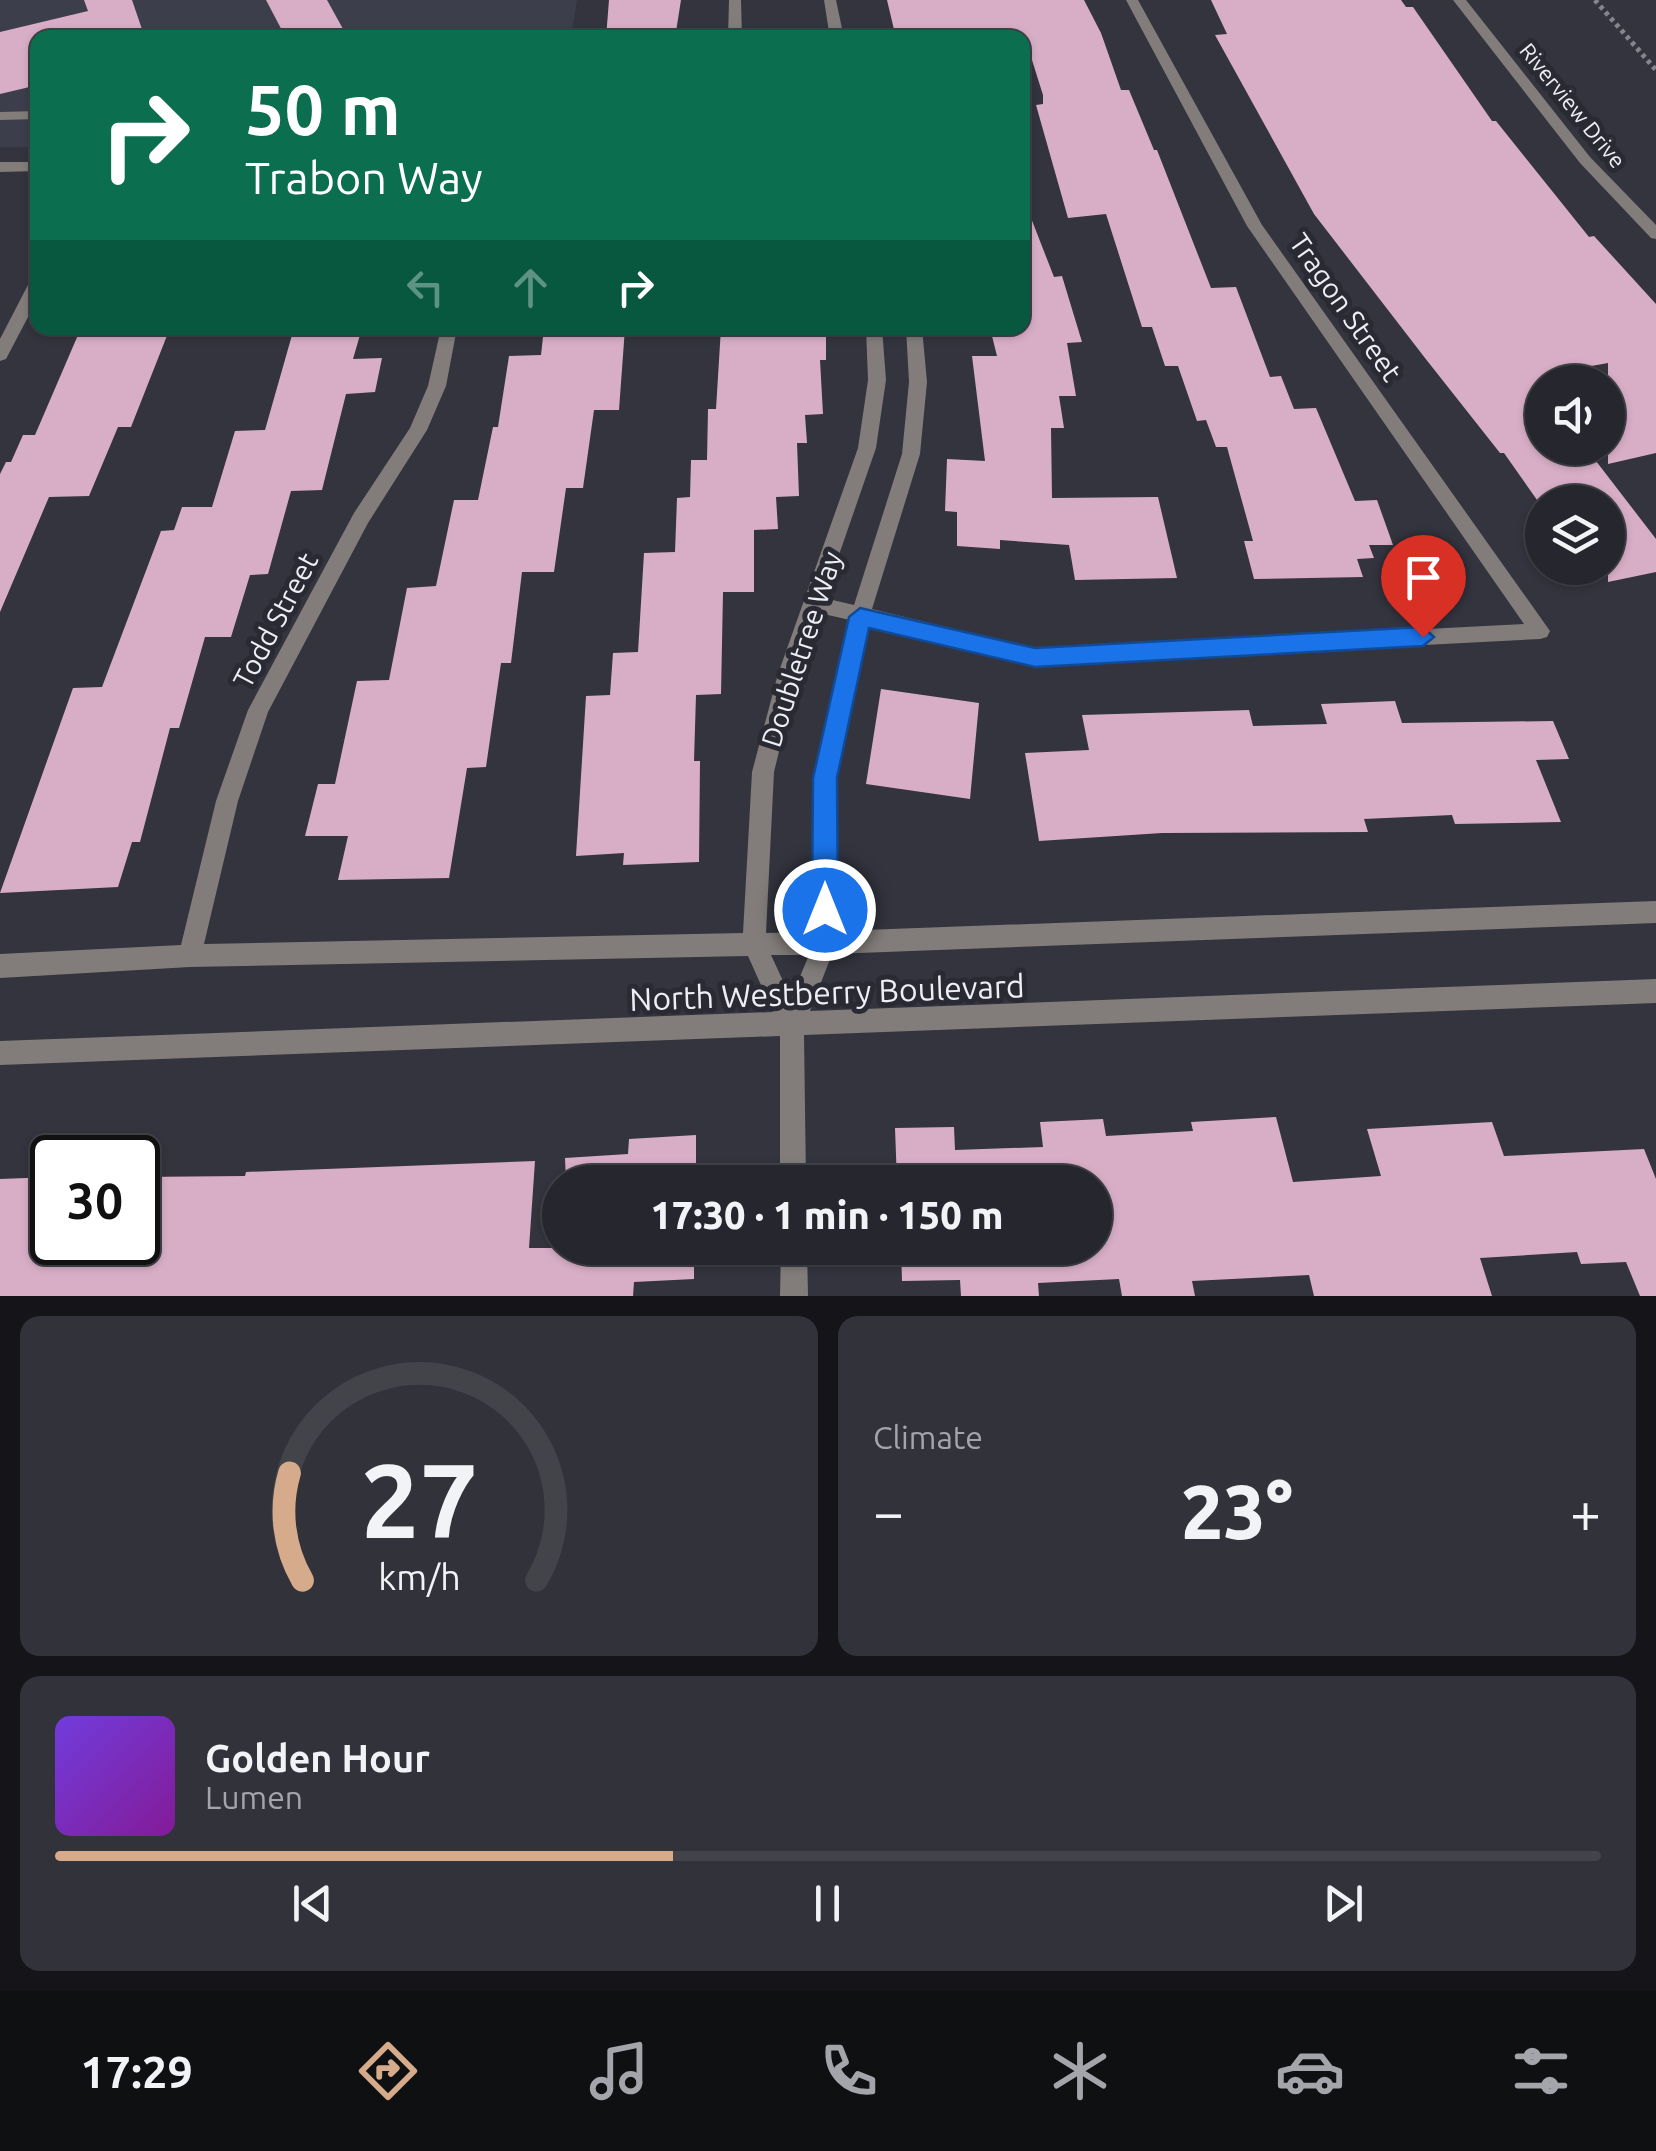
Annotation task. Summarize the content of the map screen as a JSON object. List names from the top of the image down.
{
  "streets": {
    "street": [
      "Riverview Drive",
      "Tragon Street",
      "Todd Street",
      "Doubletree Way",
      "North Westberry Boulevard"
    ]
  },
  "crossings": [
    ["Tragon Street", "Doubletree Way"],
    ["Todd Street", "North Westberry Boulevard"],
    ["Doubletree Way", "North Westberry Boulevard"]
  ],
  "page": {
    "turn": ["50 m", "Trabon Way"],
    "limit": "30",
    "trip": "17:30 · 1 min · 150 m",
    "tile": "Climate",
    "heat": ["−", "23°", "+"],
    "song": ["Golden Hour", "Lumen"],
    "tabs": "17:29",
    "gauge": ["27", "km/h"]
  }
}
